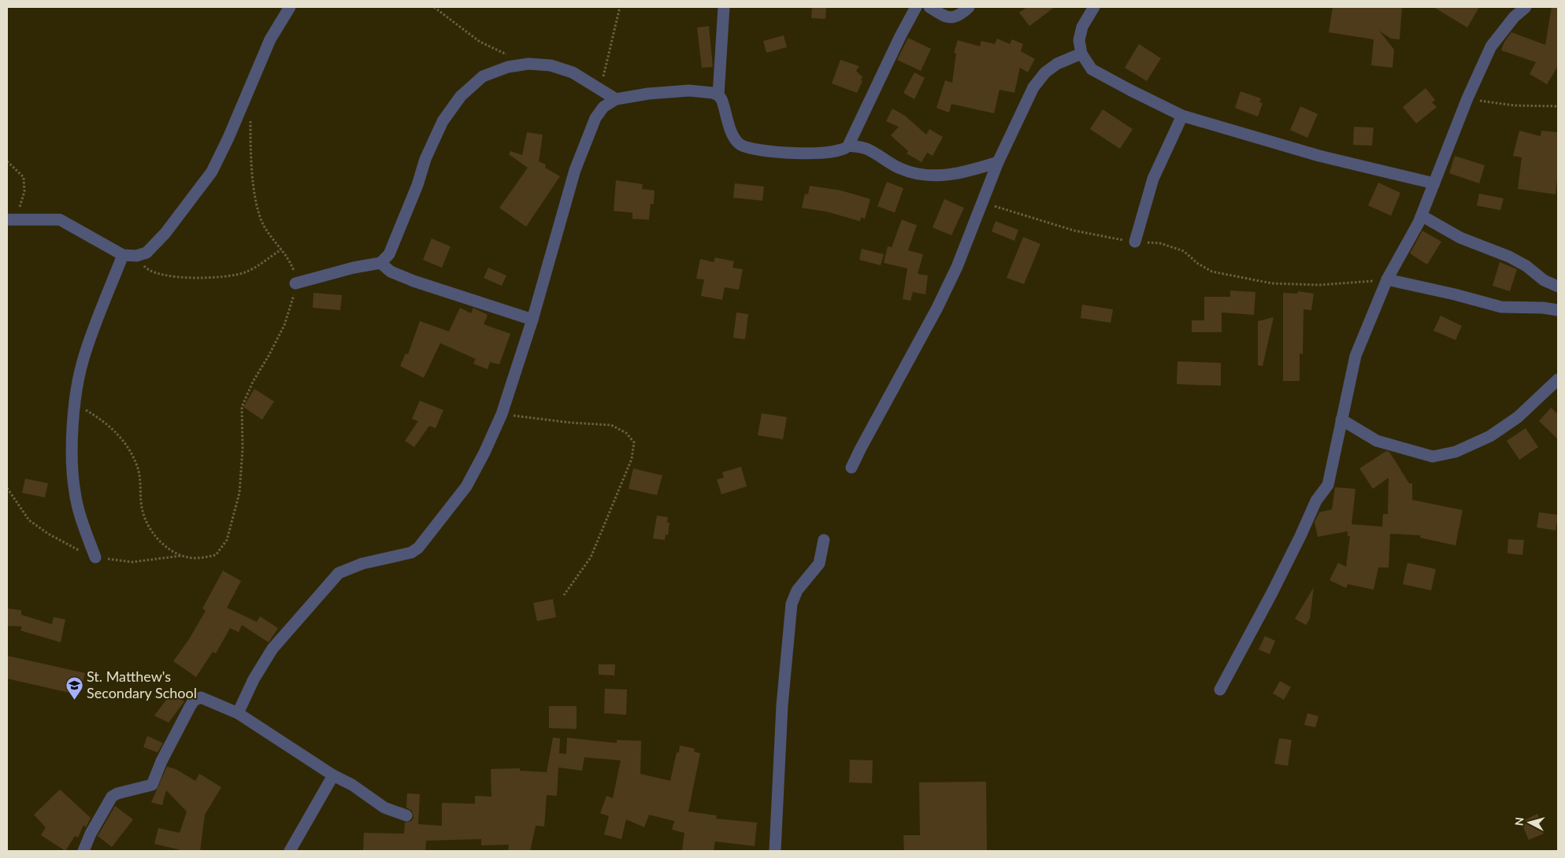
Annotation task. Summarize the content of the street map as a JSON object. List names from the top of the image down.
{
  "places": {
    "school or university": ["St. Matthew's Secondary School"]
  },
  "north": "left"
}
